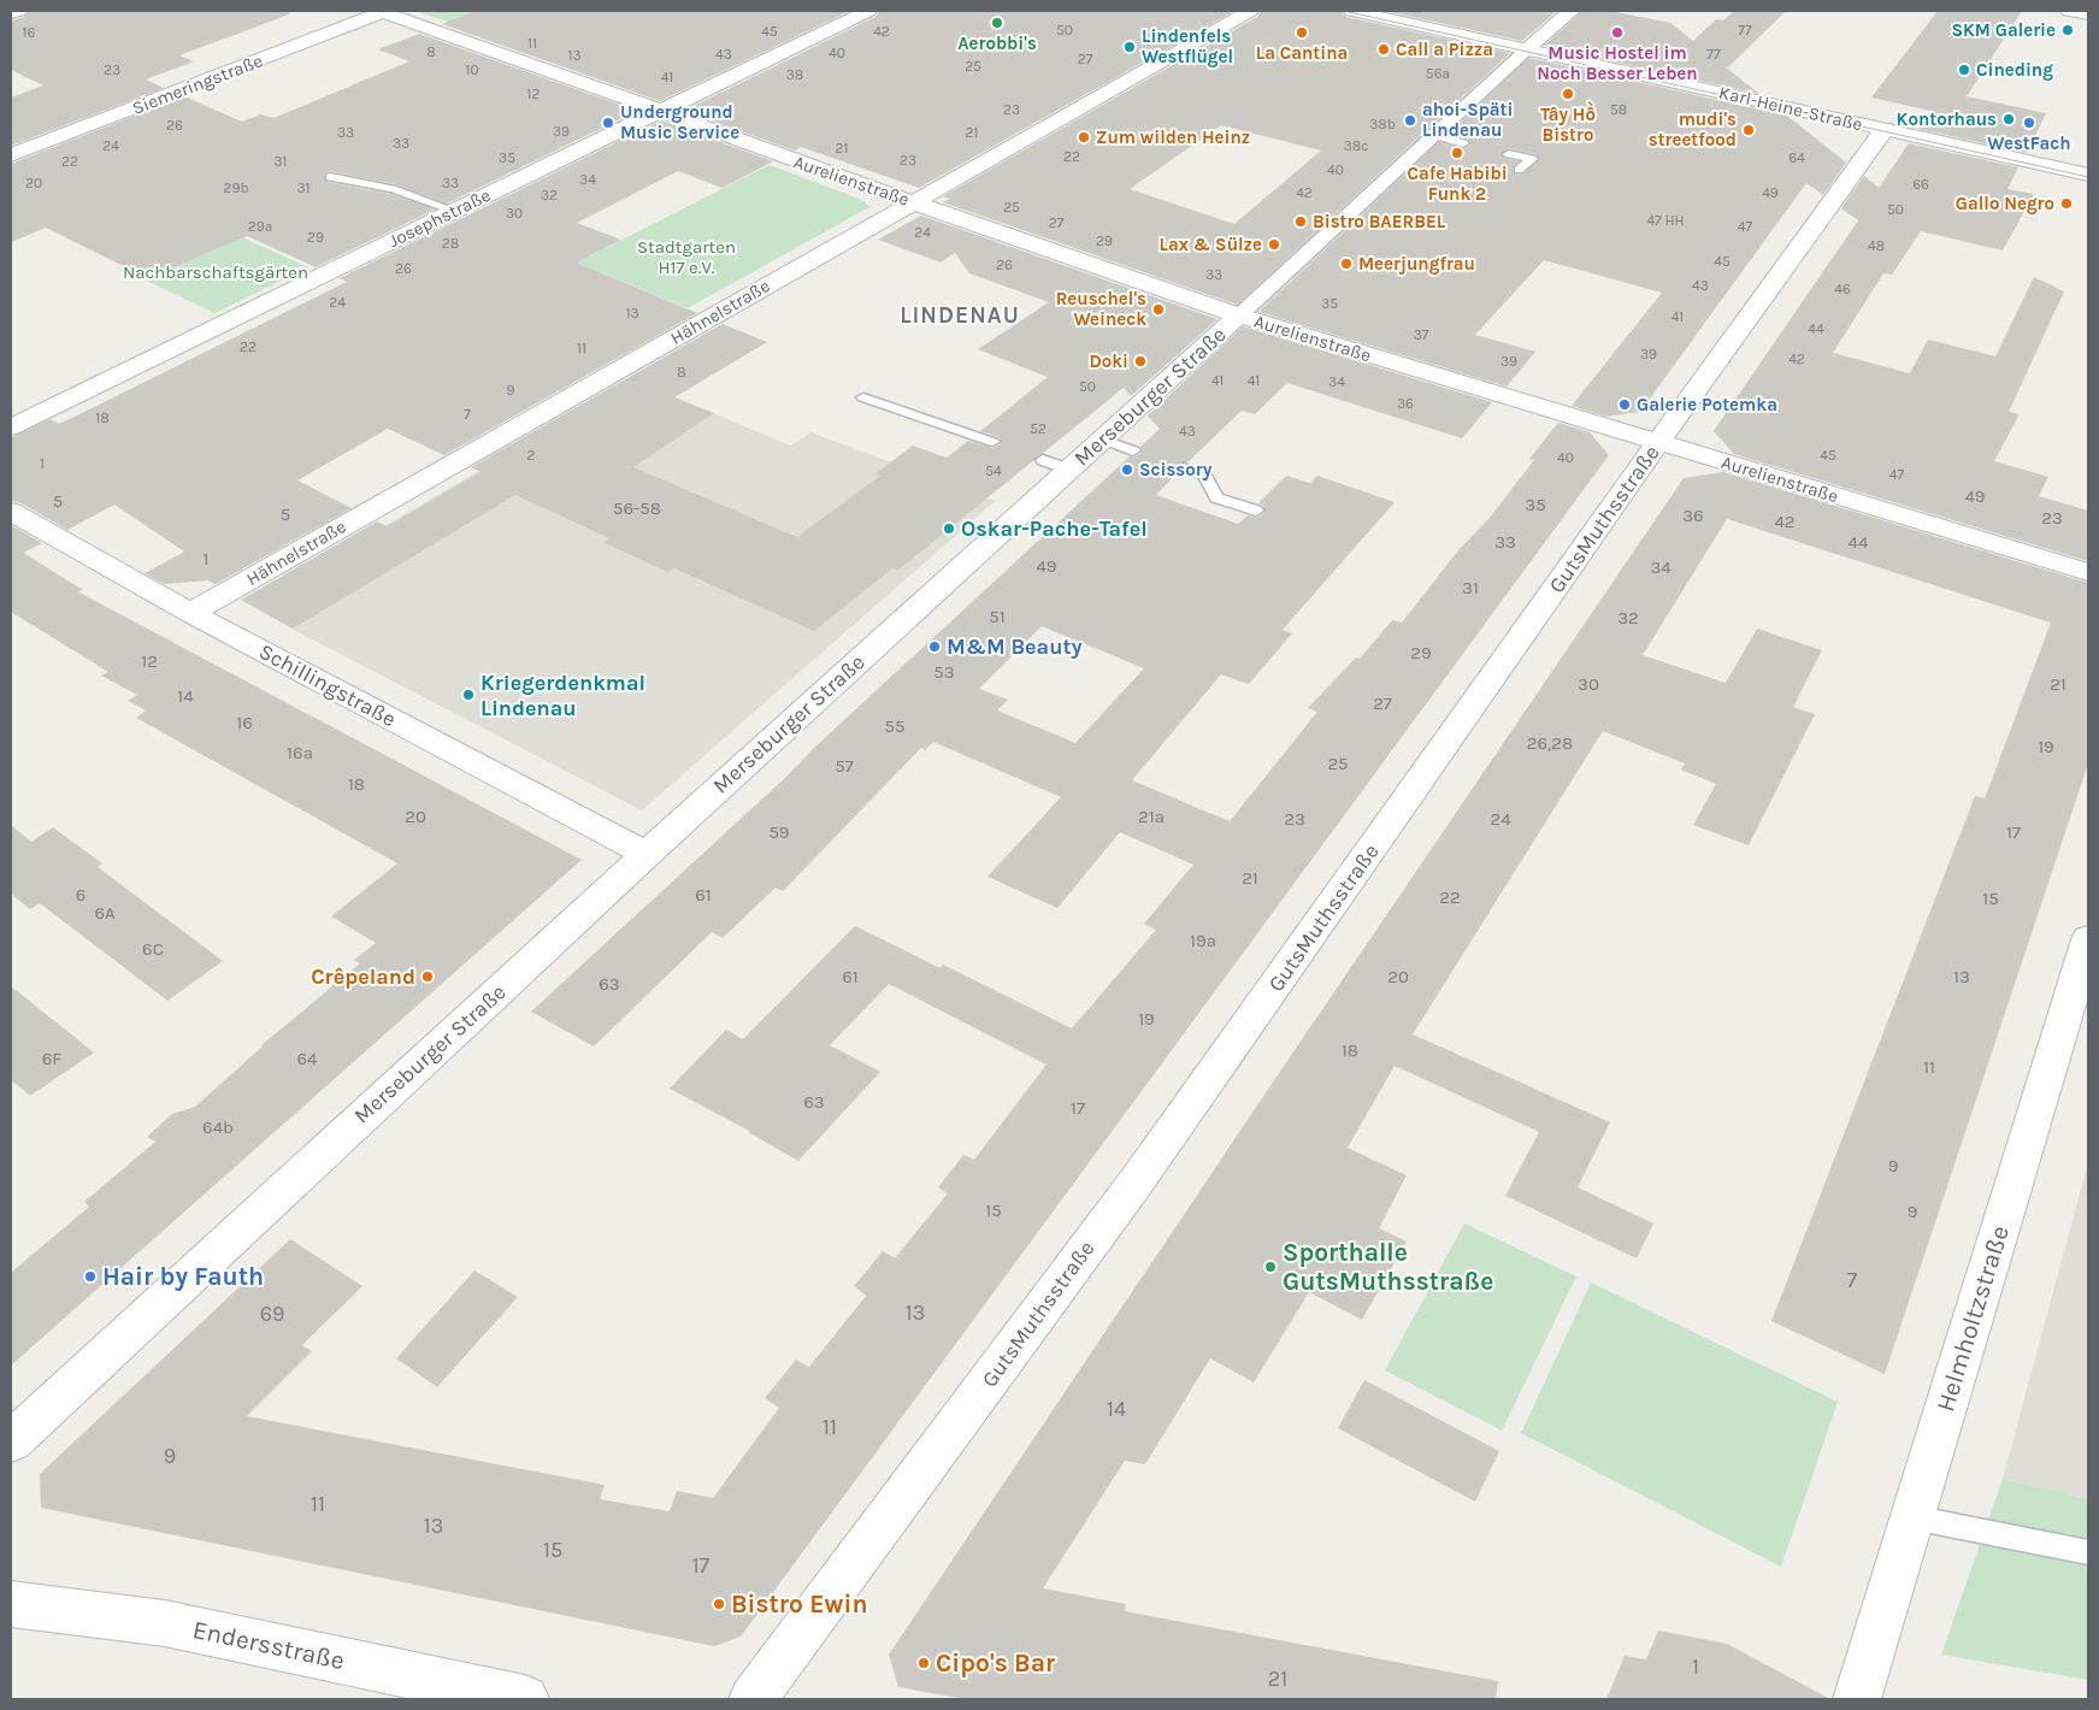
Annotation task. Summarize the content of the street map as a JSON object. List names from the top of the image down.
{
  "streets": {
    "street": [
      "Siemeringstraße",
      "Karl-Heine-Straße",
      "Aurelienstraße",
      "Josephstraße",
      "Hähnelstraße",
      "Merseburger Straße",
      "GutsMuthsstraße",
      "Schillingstraße",
      "Helmholtzstraße",
      "Endersstraße"
    ]
  },
  "crossings": [
    ["Siemeringstraße", "Aurelienstraße"],
    ["Karl-Heine-Straße", "Merseburger Straße"],
    ["Karl-Heine-Straße", "GutsMuthsstraße"],
    ["Aurelienstraße", "Josephstraße"],
    ["Aurelienstraße", "Hähnelstraße"],
    ["Aurelienstraße", "Merseburger Straße"],
    ["Aurelienstraße", "GutsMuthsstraße"],
    ["Hähnelstraße", "Schillingstraße"],
    ["Merseburger Straße", "Schillingstraße"]
  ],
  "districts": ["LINDENAU"],
  "parks": ["Stadtgarten H17 e.V.", "Nachbarschaftsgärten"],
  "places": [
    "Aerobbi's",
    "SKM Galerie",
    "La Cantina",
    "Music Hostel im Noch Besser Leben",
    "Lindenfels Westflügel",
    "Call a Pizza",
    "Cineding",
    "Tây Hồ Bistro",
    "Kontorhaus",
    "ahoi-Späti Lindenau",
    "Underground Music Service",
    "WestFach",
    "mudi's streetfood",
    "Zum wilden Heinz",
    "Cafe Habibi Funk 2",
    "Gallo Negro",
    "Bistro BAERBEL",
    "Lax & Sülze",
    "Meerjungfrau",
    "Reuschel's Weineck",
    "Doki",
    "Galerie Potemka",
    "Scissory",
    "Oskar-Pache-Tafel",
    "M&M Beauty",
    "Kriegerdenkmal Lindenau",
    "Crêpeland",
    "Sporthalle GutsMuthsstraße",
    "Hair by Fauth",
    "Bistro Ewin",
    "Cipo's Bar"
  ],
  "house_numbers": [
    "50",
    "77",
    "45",
    "42",
    "16",
    "11",
    "8",
    "40",
    "43",
    "77",
    "13",
    "27",
    "25",
    "23",
    "10",
    "56a",
    "38",
    "41",
    "12",
    "23",
    "58",
    "38b",
    "26",
    "39",
    "33",
    "21",
    "33",
    "24",
    "38c",
    "21",
    "22",
    "35",
    "64",
    "23",
    "22",
    "31",
    "40",
    "34",
    "20",
    "33",
    "66",
    "29b",
    "31",
    "42",
    "49",
    "32",
    "25",
    "50",
    "30",
    "47 HH",
    "27",
    "29a",
    "47",
    "24",
    "29",
    "29",
    "28",
    "48",
    "45",
    "26",
    "26",
    "33",
    "43",
    "46",
    "24",
    "35",
    "13",
    "41",
    "44",
    "37",
    "22",
    "11",
    "39",
    "42",
    "39",
    "8",
    "41",
    "41",
    "34",
    "50",
    "9",
    "36",
    "7",
    "18",
    "52",
    "43",
    "2",
    "45",
    "40",
    "1",
    "54",
    "47",
    "49",
    "5",
    "35",
    "56-58",
    "5",
    "36",
    "23",
    "42",
    "33",
    "44",
    "1",
    "49",
    "34",
    "31",
    "51",
    "32",
    "29",
    "12",
    "53",
    "30",
    "21",
    "14",
    "27",
    "16",
    "55",
    "26,28",
    "19",
    "16a",
    "25",
    "57",
    "18",
    "20",
    "21a",
    "23",
    "24",
    "59",
    "17",
    "21",
    "6",
    "61",
    "22",
    "15",
    "6A",
    "19a",
    "6C",
    "61",
    "20",
    "13",
    "63",
    "19",
    "18",
    "6F",
    "64",
    "11",
    "63",
    "17",
    "64b",
    "9",
    "15",
    "9",
    "7",
    "13",
    "69",
    "14",
    "11",
    "9",
    "11",
    "13",
    "15",
    "17",
    "1",
    "21"
  ]
}
